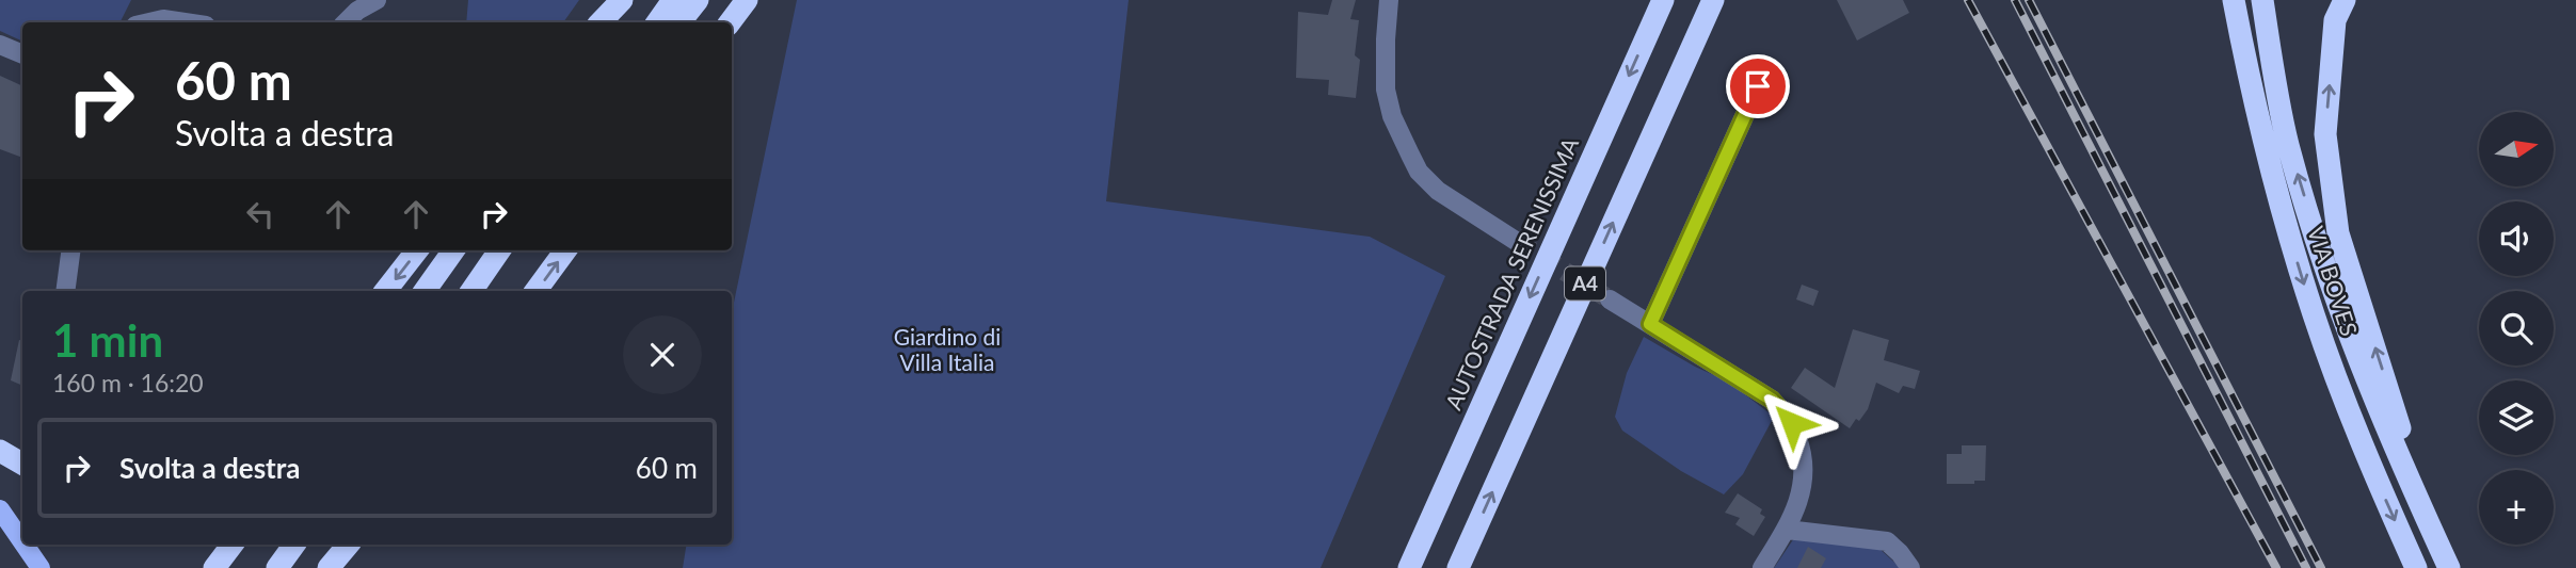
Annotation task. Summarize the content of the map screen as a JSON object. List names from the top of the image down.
{
  "streets": {
    "highway": ["AUTOSTRADA SERENISSIMA", "VIA BOVES", "A4"]
  },
  "parks": ["Giardino di Villa Italia"],
  "north": "right",
  "page": {
    "turn": ["60 m", "Svolta a destra"],
    "map_buttons": "+",
    "heading": ["1 min", "160 m · 16:20"],
    "list": [
      {
        "name": "Svolta a destra",
        "value": "60 m"
      }
    ]
  }
}
